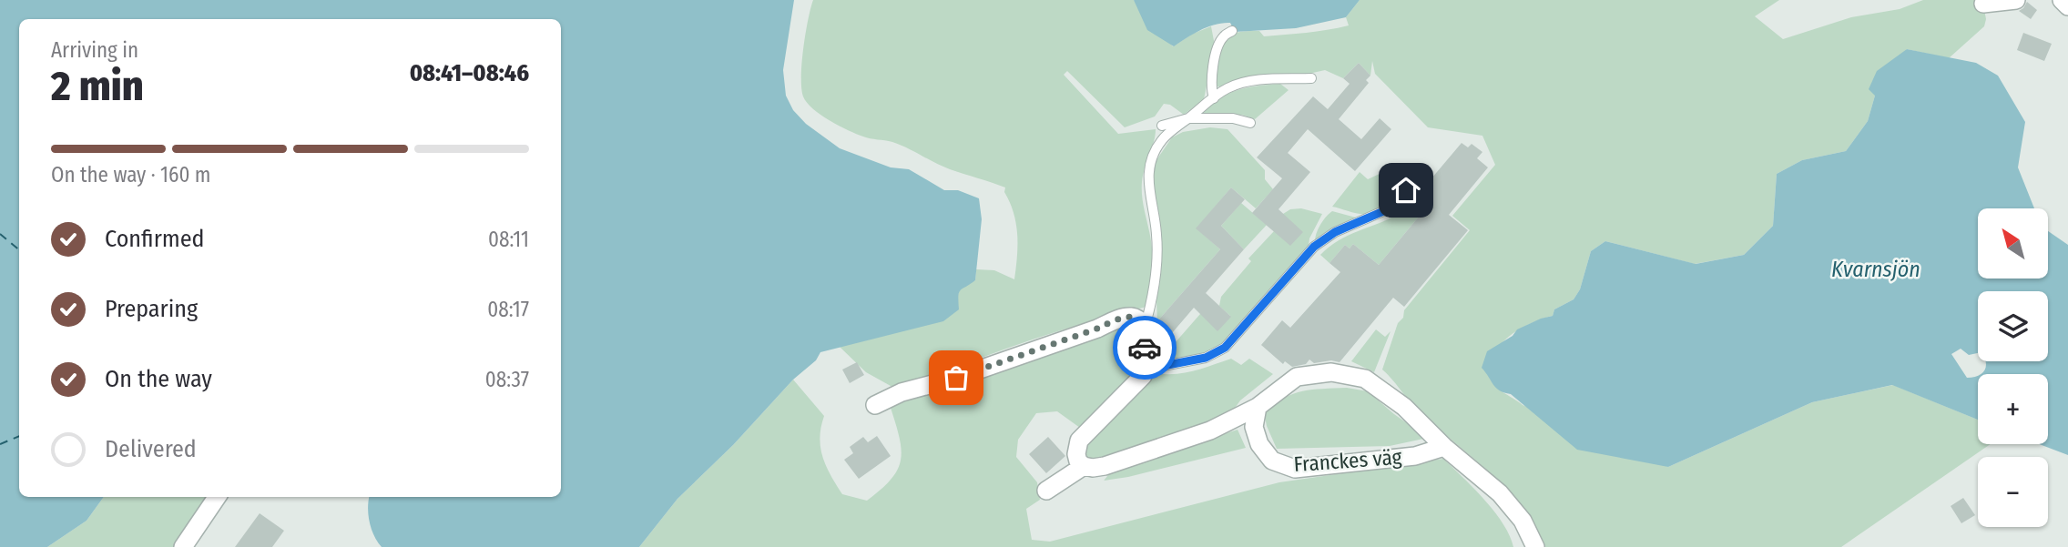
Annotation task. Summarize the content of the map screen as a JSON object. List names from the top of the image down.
{
  "streets": {
    "street": ["Franckes väg"]
  },
  "water": ["Kvarnsjön"],
  "north": "top left",
  "page": {
    "heading": ["2 min", "Arriving in", "08:41–08:46"],
    "bar": "On the way · 160 m",
    "list": [
      ["Confirmed", "08:11"],
      ["Preparing", "08:17"],
      ["On the way", "08:37"],
      "Delivered"
    ],
    "map_buttons": ["+", "−"]
  }
}
